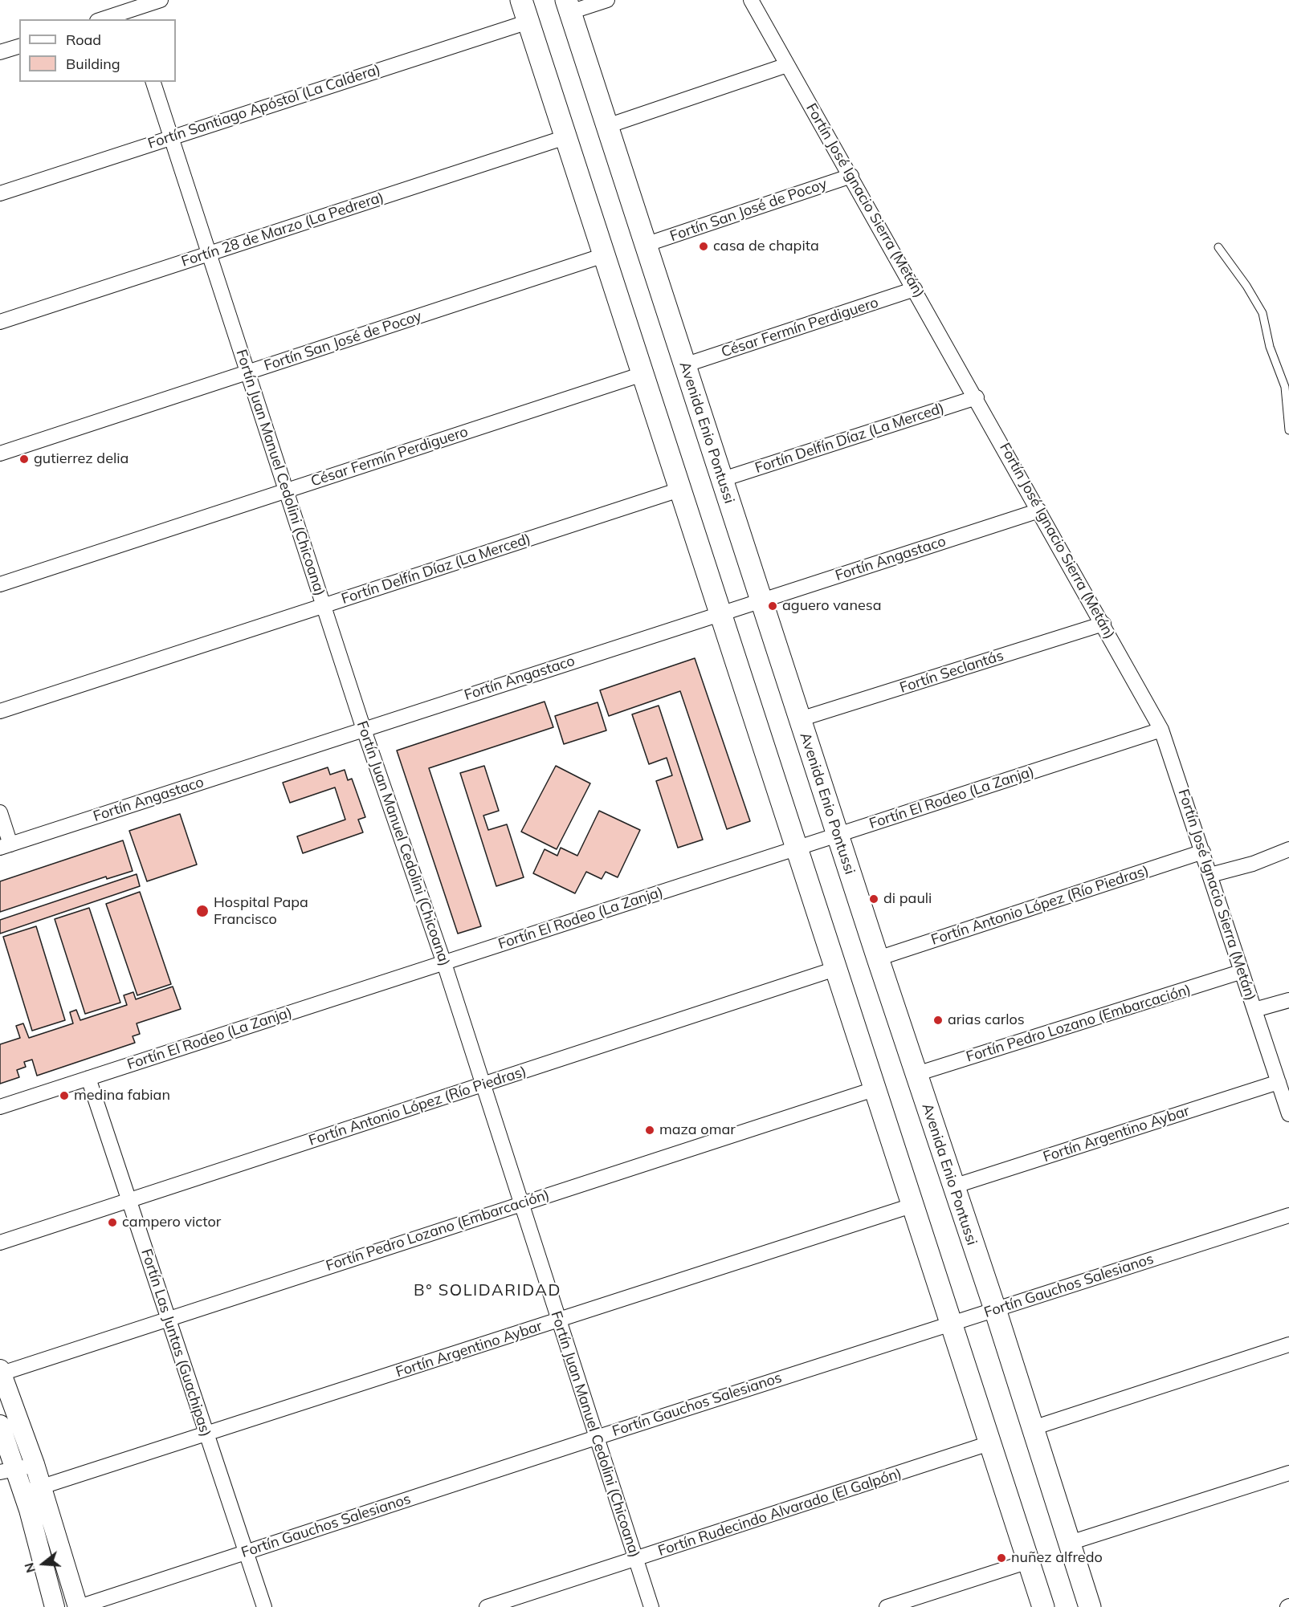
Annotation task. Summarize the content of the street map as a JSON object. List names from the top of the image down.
{
  "streets": {
    "main road": ["Avenida Enio Pontussi"],
    "street": [
      "Fortín Santiago Apóstol (La Caldera)",
      "Fortín José Ignacio Sierra (Metán)",
      "Fortín San José de Pocoy",
      "Fortín 28 de Marzo (La Pedrera)",
      "César Fermín Perdiguero",
      "Fortín Delfín Díaz (La Merced)",
      "Fortín Juan Manuel Cedolini (Chicoana)",
      "Fortín Angastaco",
      "Fortín Seclantás",
      "Fortín El Rodeo (La Zanja)",
      "Fortín Antonio López (Río Piedras)",
      "Fortín Pedro Lozano (Embarcación)",
      "Fortín Argentino Aybar",
      "Fortín Gauchos Salesianos",
      "Fortín Las Juntas (Guachipas)",
      "Fortín Rudecindo Alvarado (El Galpón)"
    ]
  },
  "crossings": [
    ["Fortín Santiago Apóstol (La Caldera)", "Fortín Juan Manuel Cedolini (Chicoana)"],
    ["Fortín José Ignacio Sierra (Metán)", "Fortín San José de Pocoy"],
    ["Fortín José Ignacio Sierra (Metán)", "César Fermín Perdiguero"],
    ["Fortín José Ignacio Sierra (Metán)", "Fortín Delfín Díaz (La Merced)"],
    ["Fortín José Ignacio Sierra (Metán)", "Fortín Angastaco"],
    ["Fortín José Ignacio Sierra (Metán)", "Fortín Seclantás"],
    ["Fortín José Ignacio Sierra (Metán)", "Fortín El Rodeo (La Zanja)"],
    ["Fortín José Ignacio Sierra (Metán)", "Fortín Antonio López (Río Piedras)"],
    ["Fortín José Ignacio Sierra (Metán)", "Fortín Pedro Lozano (Embarcación)"],
    ["Fortín José Ignacio Sierra (Metán)", "Fortín Argentino Aybar"],
    ["Fortín San José de Pocoy", "Avenida Enio Pontussi"],
    ["Fortín San José de Pocoy", "Fortín Juan Manuel Cedolini (Chicoana)"],
    ["Fortín 28 de Marzo (La Pedrera)", "Fortín Juan Manuel Cedolini (Chicoana)"],
    ["César Fermín Perdiguero", "Avenida Enio Pontussi"],
    ["César Fermín Perdiguero", "Fortín Juan Manuel Cedolini (Chicoana)"],
    ["Avenida Enio Pontussi", "Fortín Delfín Díaz (La Merced)"],
    ["Avenida Enio Pontussi", "Fortín Angastaco"],
    ["Avenida Enio Pontussi", "Fortín Seclantás"],
    ["Avenida Enio Pontussi", "Fortín El Rodeo (La Zanja)"],
    ["Avenida Enio Pontussi", "Fortín Antonio López (Río Piedras)"],
    ["Avenida Enio Pontussi", "Fortín Pedro Lozano (Embarcación)"],
    ["Avenida Enio Pontussi", "Fortín Argentino Aybar"],
    ["Avenida Enio Pontussi", "Fortín Gauchos Salesianos"],
    ["Fortín Delfín Díaz (La Merced)", "Fortín Juan Manuel Cedolini (Chicoana)"],
    ["Fortín Juan Manuel Cedolini (Chicoana)", "Fortín Angastaco"],
    ["Fortín Juan Manuel Cedolini (Chicoana)", "Fortín El Rodeo (La Zanja)"],
    ["Fortín Juan Manuel Cedolini (Chicoana)", "Fortín Antonio López (Río Piedras)"],
    ["Fortín Juan Manuel Cedolini (Chicoana)", "Fortín Pedro Lozano (Embarcación)"],
    ["Fortín Juan Manuel Cedolini (Chicoana)", "Fortín Argentino Aybar"],
    ["Fortín Juan Manuel Cedolini (Chicoana)", "Fortín Gauchos Salesianos"],
    ["Fortín Juan Manuel Cedolini (Chicoana)", "Fortín Rudecindo Alvarado (El Galpón)"],
    ["Fortín El Rodeo (La Zanja)", "Fortín Las Juntas (Guachipas)"],
    ["Fortín Antonio López (Río Piedras)", "Fortín Las Juntas (Guachipas)"],
    ["Fortín Pedro Lozano (Embarcación)", "Fortín Las Juntas (Guachipas)"],
    ["Fortín Argentino Aybar", "Fortín Las Juntas (Guachipas)"],
    ["Fortín Gauchos Salesianos", "Fortín Las Juntas (Guachipas)"]
  ],
  "districts": ["B° SOLIDARIDAD"],
  "places": [
    "casa de chapita",
    "gutierrez delia",
    "aguero vanesa",
    "di pauli",
    "Hospital Papa Francisco",
    "arias carlos",
    "medina fabian",
    "maza omar",
    "campero victor",
    "nuñez alfredo"
  ],
  "legend": ["Road", "Building"],
  "north": "left"
}
